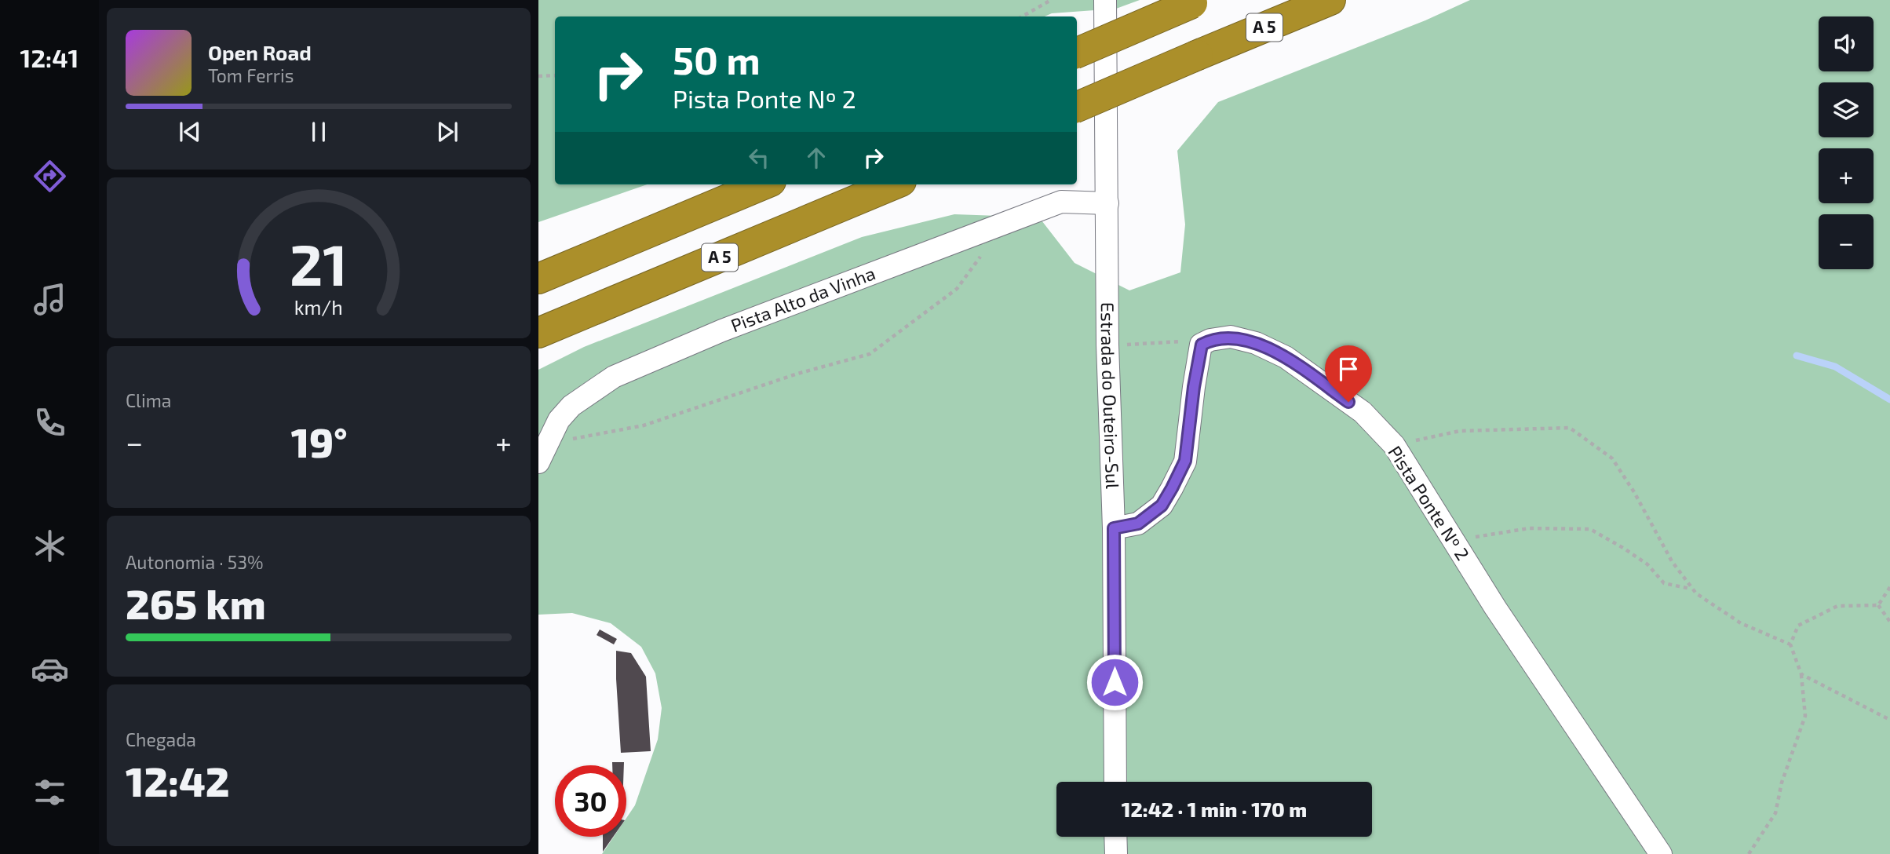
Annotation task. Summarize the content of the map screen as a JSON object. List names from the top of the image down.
{
  "streets": {
    "highway": ["A 5"],
    "street": ["Pista Alto da Vinha", "Estrada do Outeiro-Sul", "Pista Ponte Nº 2"]
  },
  "crossings": [
    ["Pista Alto da Vinha", "Estrada do Outeiro-Sul"]
  ],
  "page": {
    "tabs": "12:41",
    "map_buttons": ["+", "−"],
    "turn": ["50 m", "Pista Ponte Nº 2"],
    "song": ["Open Road", "Tom Ferris"],
    "tile": [
      "Clima",
      ["Autonomia · 53%", "265 km"],
      ["Chegada", "12:42"]
    ],
    "heat": ["−", "19°", "+"],
    "limit": "30",
    "trip": "12:42 · 1 min · 170 m",
    "gauge": ["21", "km/h"]
  }
}
